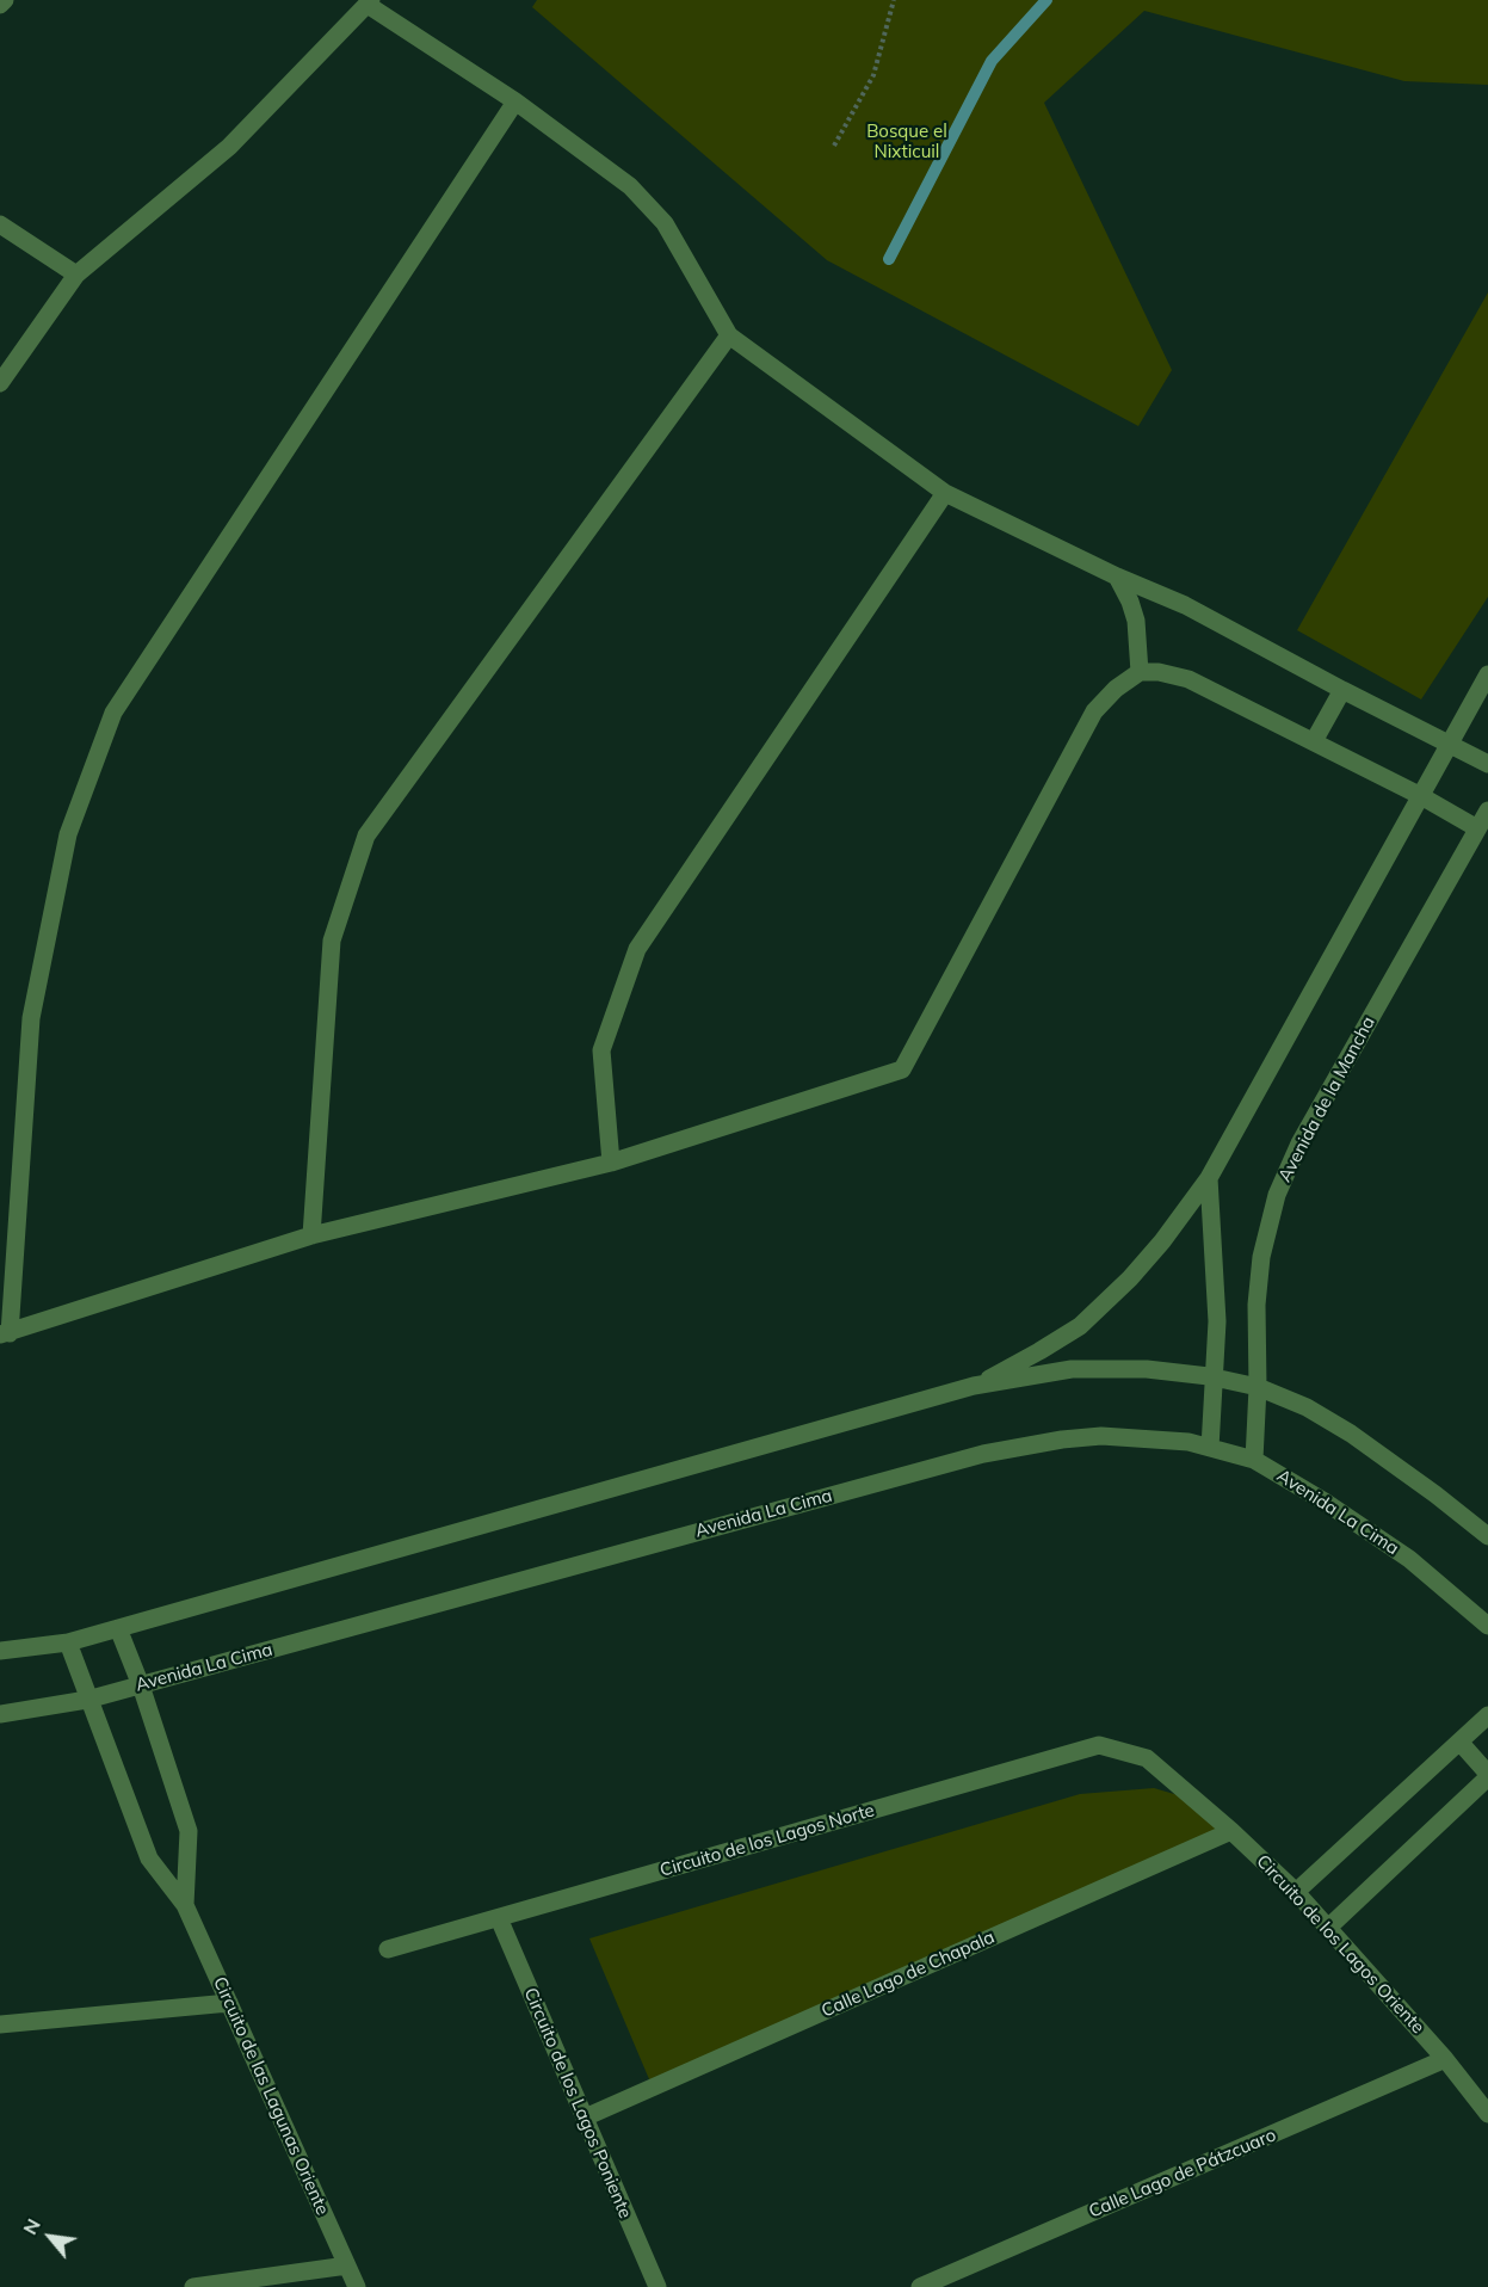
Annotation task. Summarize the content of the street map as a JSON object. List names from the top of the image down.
{
  "streets": {
    "street": [
      "Avenida de la Mancha",
      "Avenida La Cima",
      "Circuito de los Lagos Norte",
      "Circuito de los Lagos Oriente",
      "Calle Lago de Chapala",
      "Circuito de las Lagunas Oriente",
      "Circuito de los Lagos Poniente",
      "Calle Lago de Pátzcuaro"
    ]
  },
  "crossings": [
    ["Avenida de la Mancha", "Avenida La Cima"],
    ["Avenida La Cima", "Circuito de las Lagunas Oriente"],
    ["Circuito de los Lagos Norte", "Circuito de los Lagos Oriente"],
    ["Circuito de los Lagos Norte", "Circuito de los Lagos Poniente"],
    ["Circuito de los Lagos Oriente", "Calle Lago de Chapala"],
    ["Circuito de los Lagos Oriente", "Calle Lago de Pátzcuaro"],
    ["Calle Lago de Chapala", "Circuito de los Lagos Poniente"]
  ],
  "parks": ["Bosque el Nixticuil"],
  "north": "top left"
}
